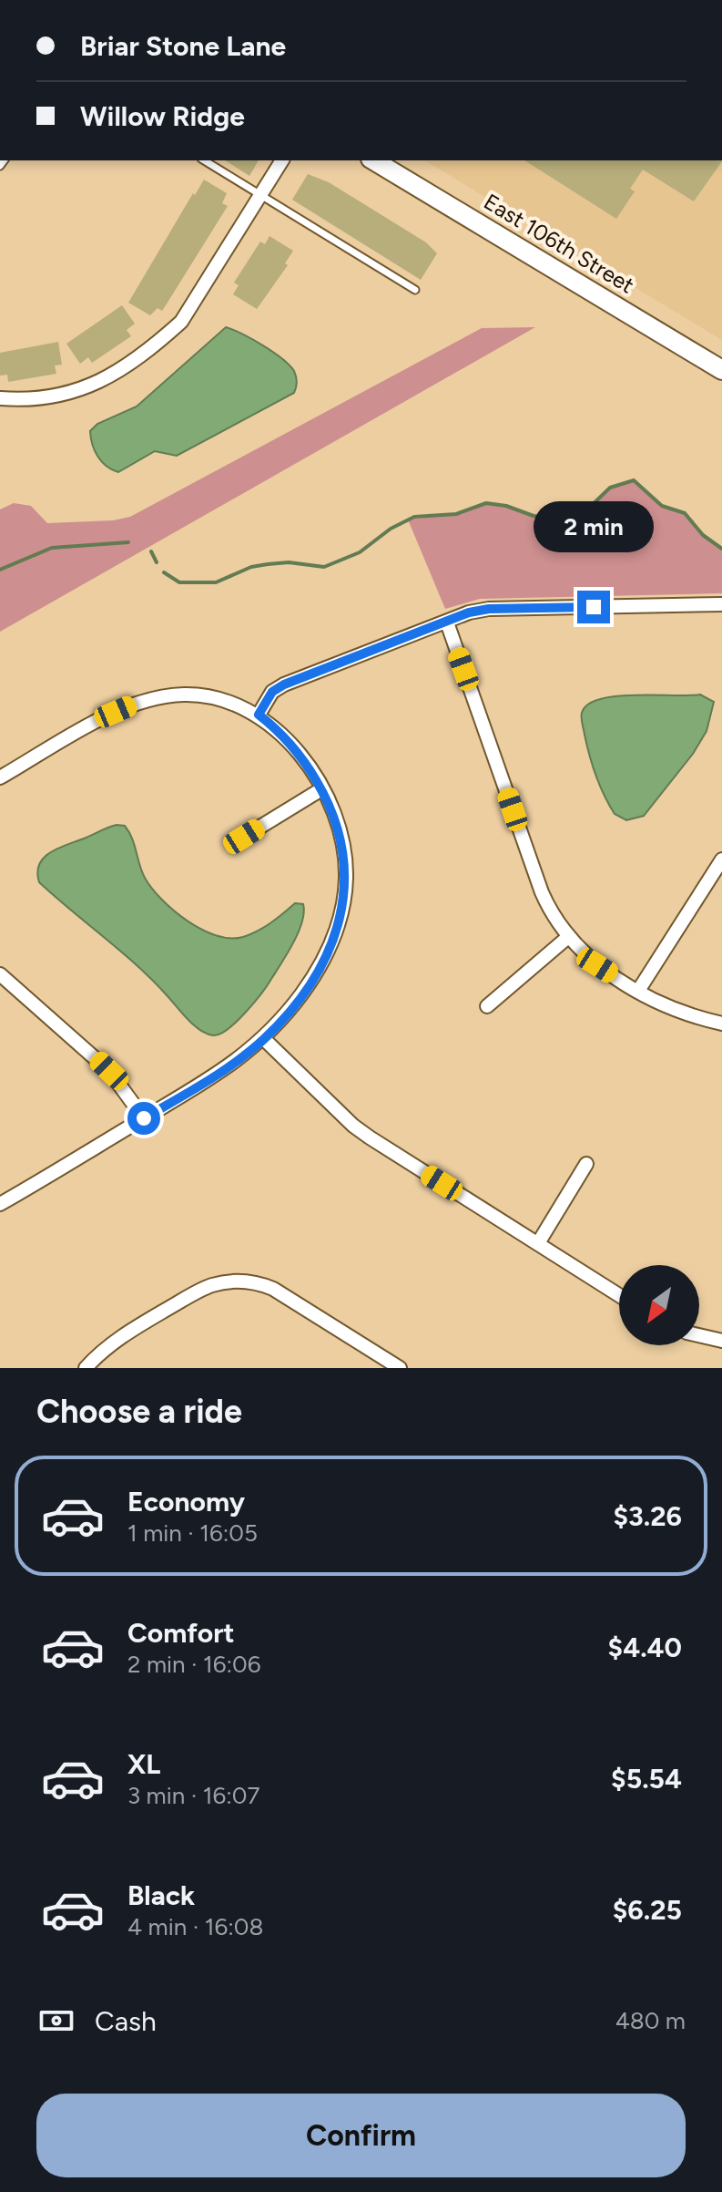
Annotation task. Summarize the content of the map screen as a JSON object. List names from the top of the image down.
{
  "streets": {
    "main road": ["East 106th Street"]
  },
  "north": "bottom left",
  "page": {
    "banner": ["Briar Stone Lane", "Willow Ridge"],
    "bubble": "2 min",
    "heading": "Choose a ride",
    "list": [
      {
        "name": "Economy",
        "note": "1 min · 16:05",
        "value": "$3.26"
      },
      {
        "name": "Comfort",
        "note": "2 min · 16:06",
        "value": "$4.40"
      },
      {
        "name": "XL",
        "note": "3 min · 16:07",
        "value": "$5.54"
      },
      {
        "name": "Black",
        "note": "4 min · 16:08",
        "value": "$6.25"
      }
    ],
    "pay": ["Cash", "480 m"],
    "buttons": "Confirm"
  }
}
